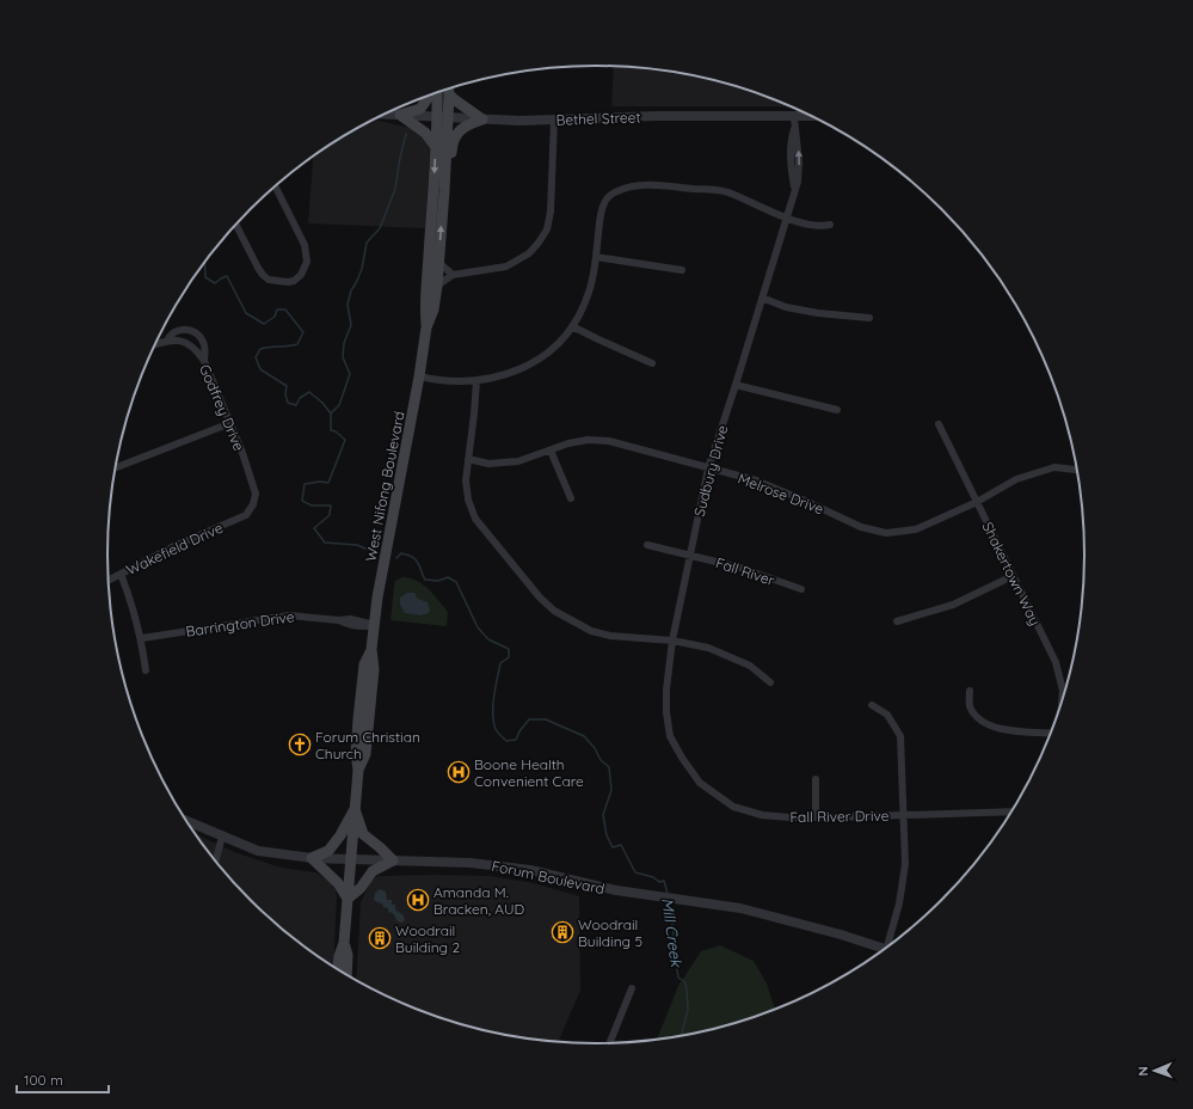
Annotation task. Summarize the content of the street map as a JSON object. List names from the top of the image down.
{
  "streets": {
    "main road": ["West Nifong Boulevard"],
    "street": [
      "Bethel Street",
      "Godfrey Drive",
      "Sudbury Drive",
      "Melrose Drive",
      "Wakefield Drive",
      "Fall River",
      "Shakertown Way",
      "Barrington Drive",
      "Fall River Drive",
      "Forum Boulevard"
    ]
  },
  "crossings": [
    ["Bethel Street", "Sudbury Drive"],
    ["Bethel Street", "West Nifong Boulevard"],
    ["Godfrey Drive", "Wakefield Drive"],
    ["Sudbury Drive", "Melrose Drive"],
    ["Sudbury Drive", "Fall River"],
    ["Sudbury Drive", "Fall River Drive"],
    ["West Nifong Boulevard", "Barrington Drive"],
    ["West Nifong Boulevard", "Forum Boulevard"],
    ["Melrose Drive", "Shakertown Way"]
  ],
  "water": ["Mill Creek"],
  "places": {
    "church": ["Forum Christian Church"],
    "hospital": ["Boone Health Convenient Care", "Amanda M. Bracken, AUD"],
    "building": ["Woodrail Building 5", "Woodrail Building 2"]
  },
  "scale_bar": "100 m",
  "north": "left"
}
